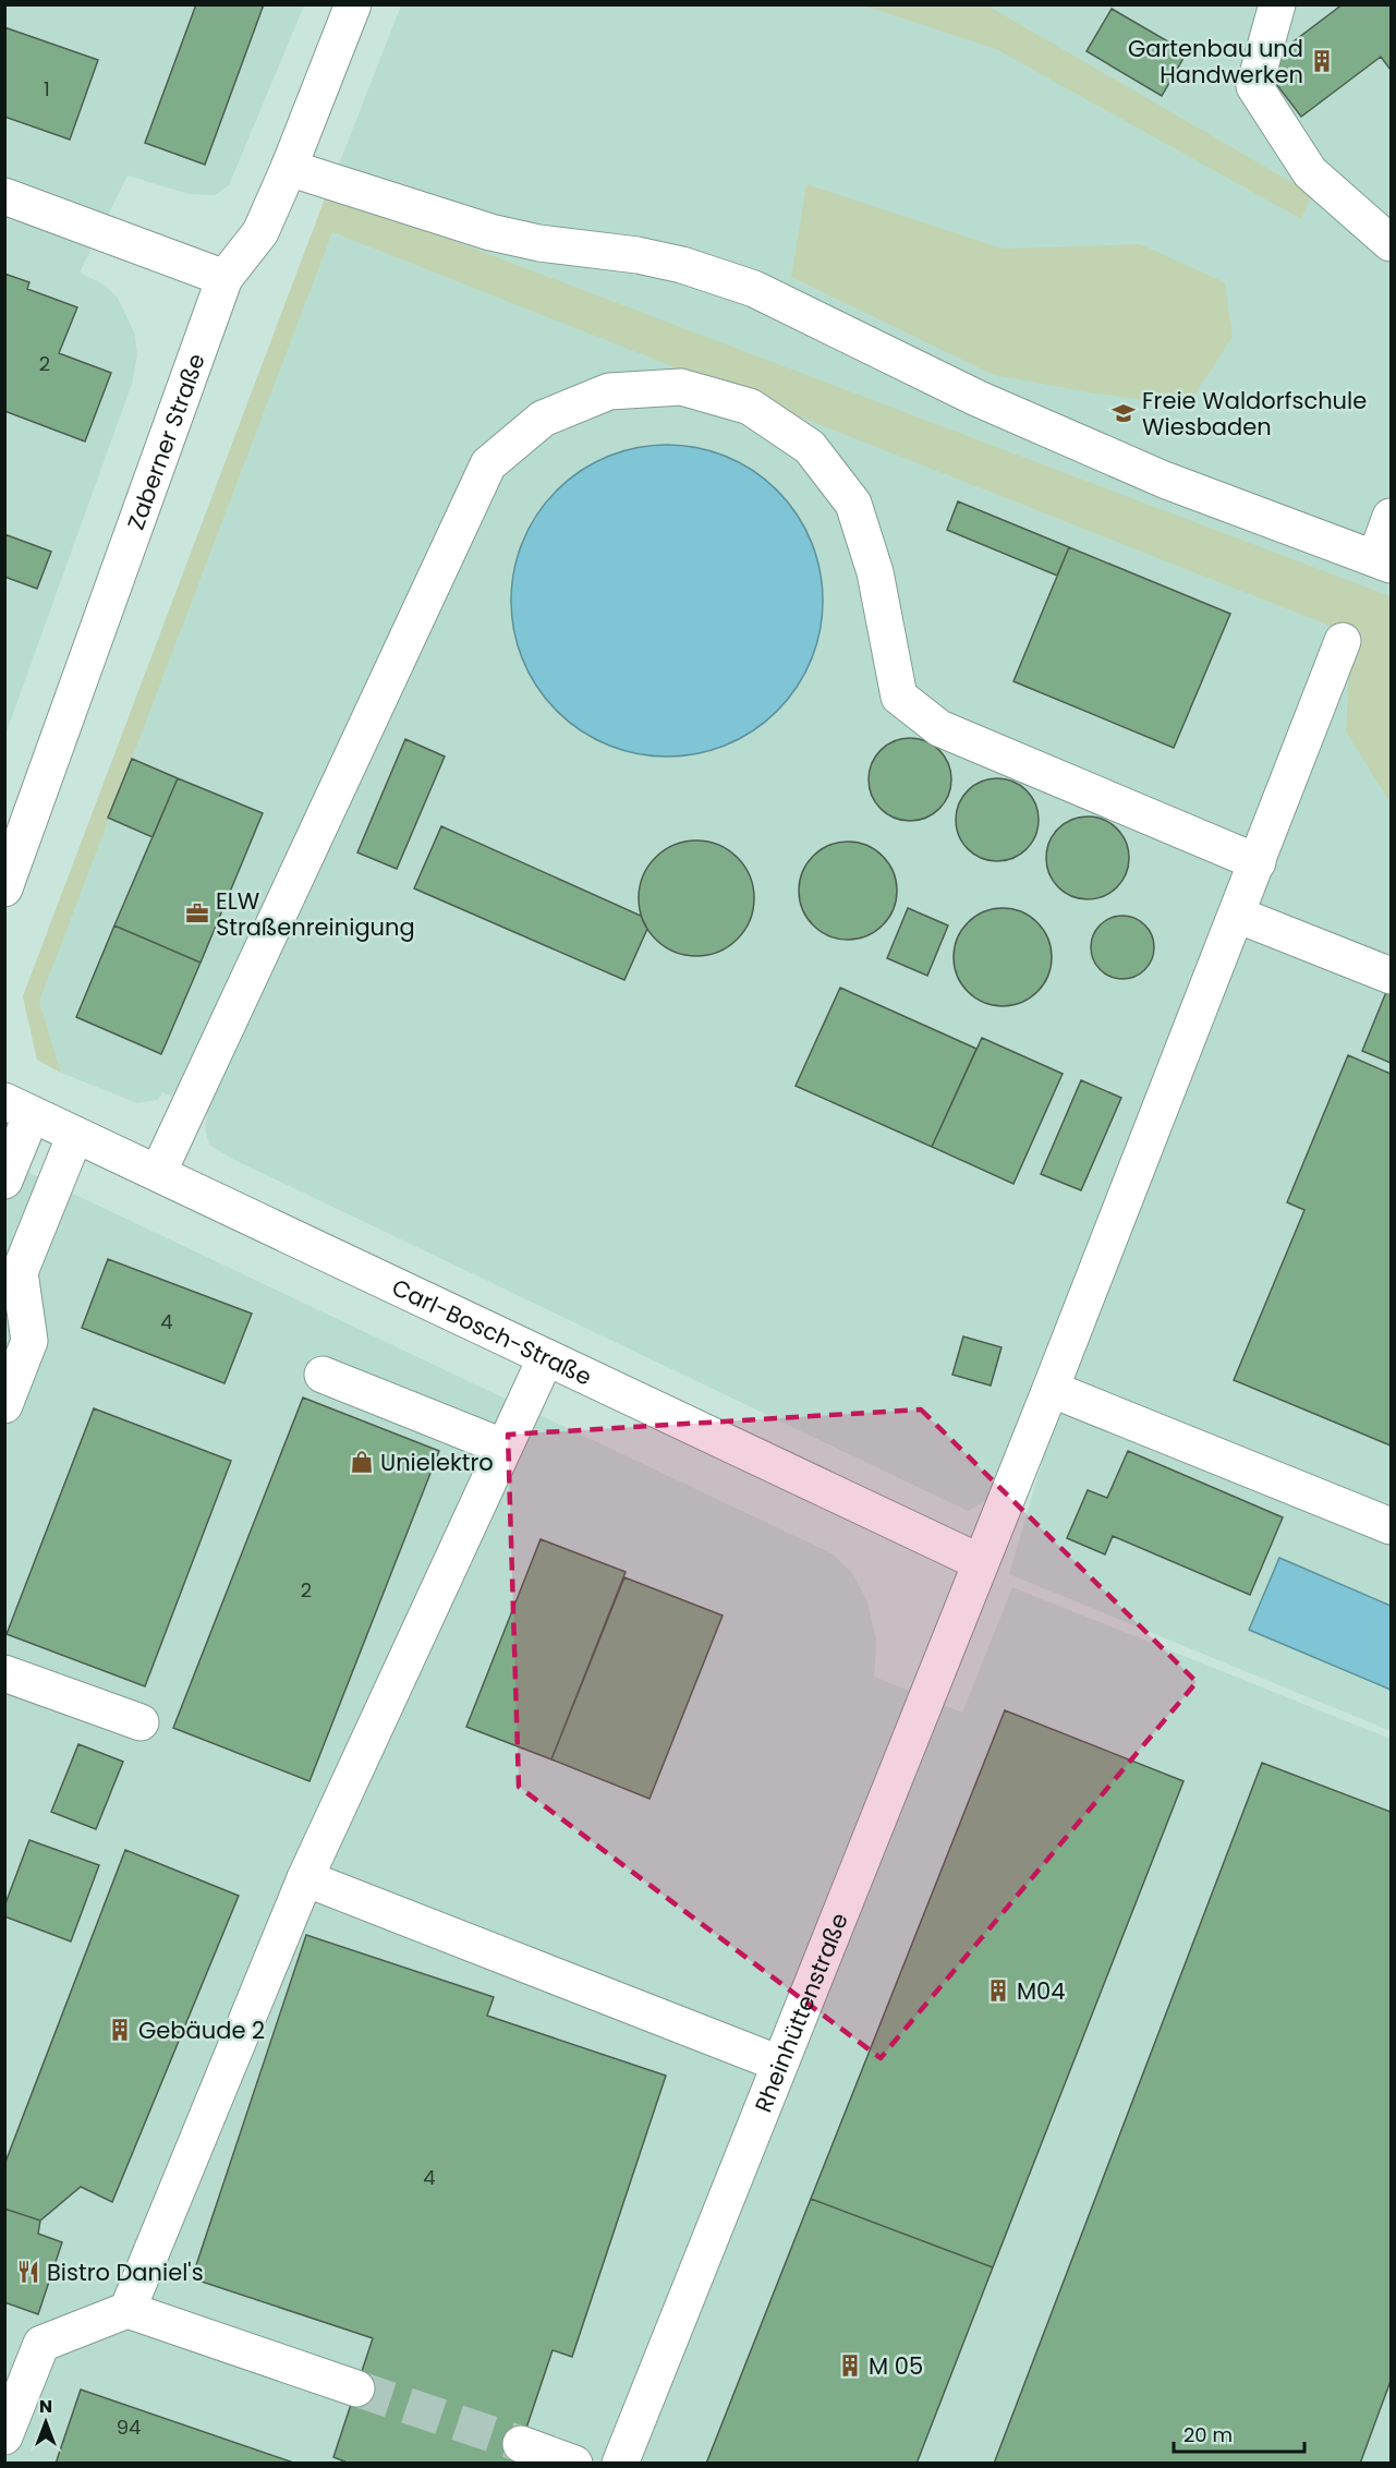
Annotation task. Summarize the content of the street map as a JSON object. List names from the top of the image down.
{
  "streets": {
    "street": ["Zaberner Straße", "Carl-Bosch-Straße", "Rheinhüttenstraße"]
  },
  "crossings": [
    ["Carl-Bosch-Straße", "Rheinhüttenstraße"]
  ],
  "places": {
    "building": [
      "Gartenbau und Handwerken",
      "M04",
      "Gebäude 2",
      "M 05"
    ],
    "school or university": ["Freie Waldorfschule Wiesbaden"],
    "office": ["ELW Straßenreinigung"],
    "shop": ["Unielektro"],
    "restaurant": ["Bistro Daniel's"]
  },
  "house_numbers": [
    "1",
    "2",
    "4",
    "2",
    "4",
    "94"
  ],
  "scale_bar": "20 m",
  "north": "top"
}
